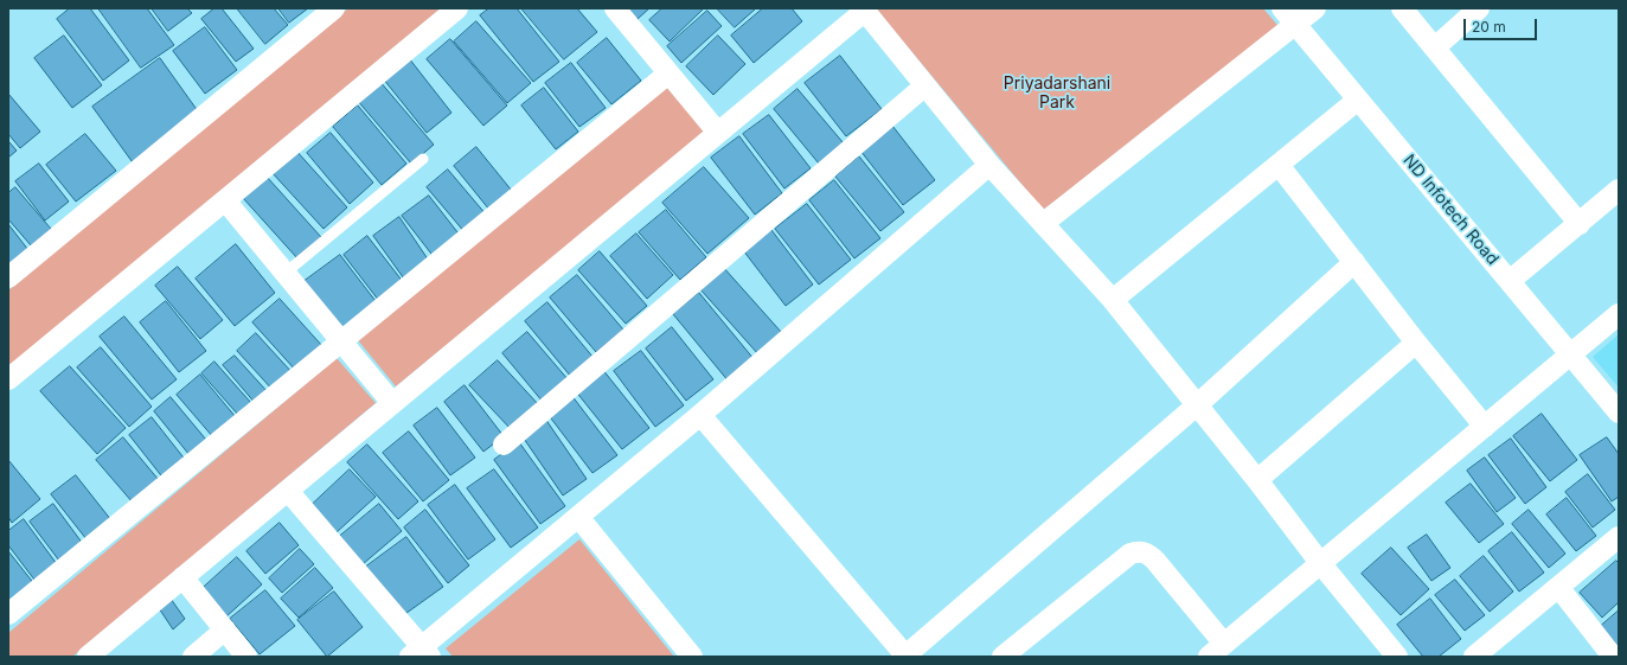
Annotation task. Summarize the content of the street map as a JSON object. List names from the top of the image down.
{
  "streets": {
    "street": ["ND Infotech Road"]
  },
  "parks": ["Priyadarshani Park"],
  "scale_bar": "20 m"
}
